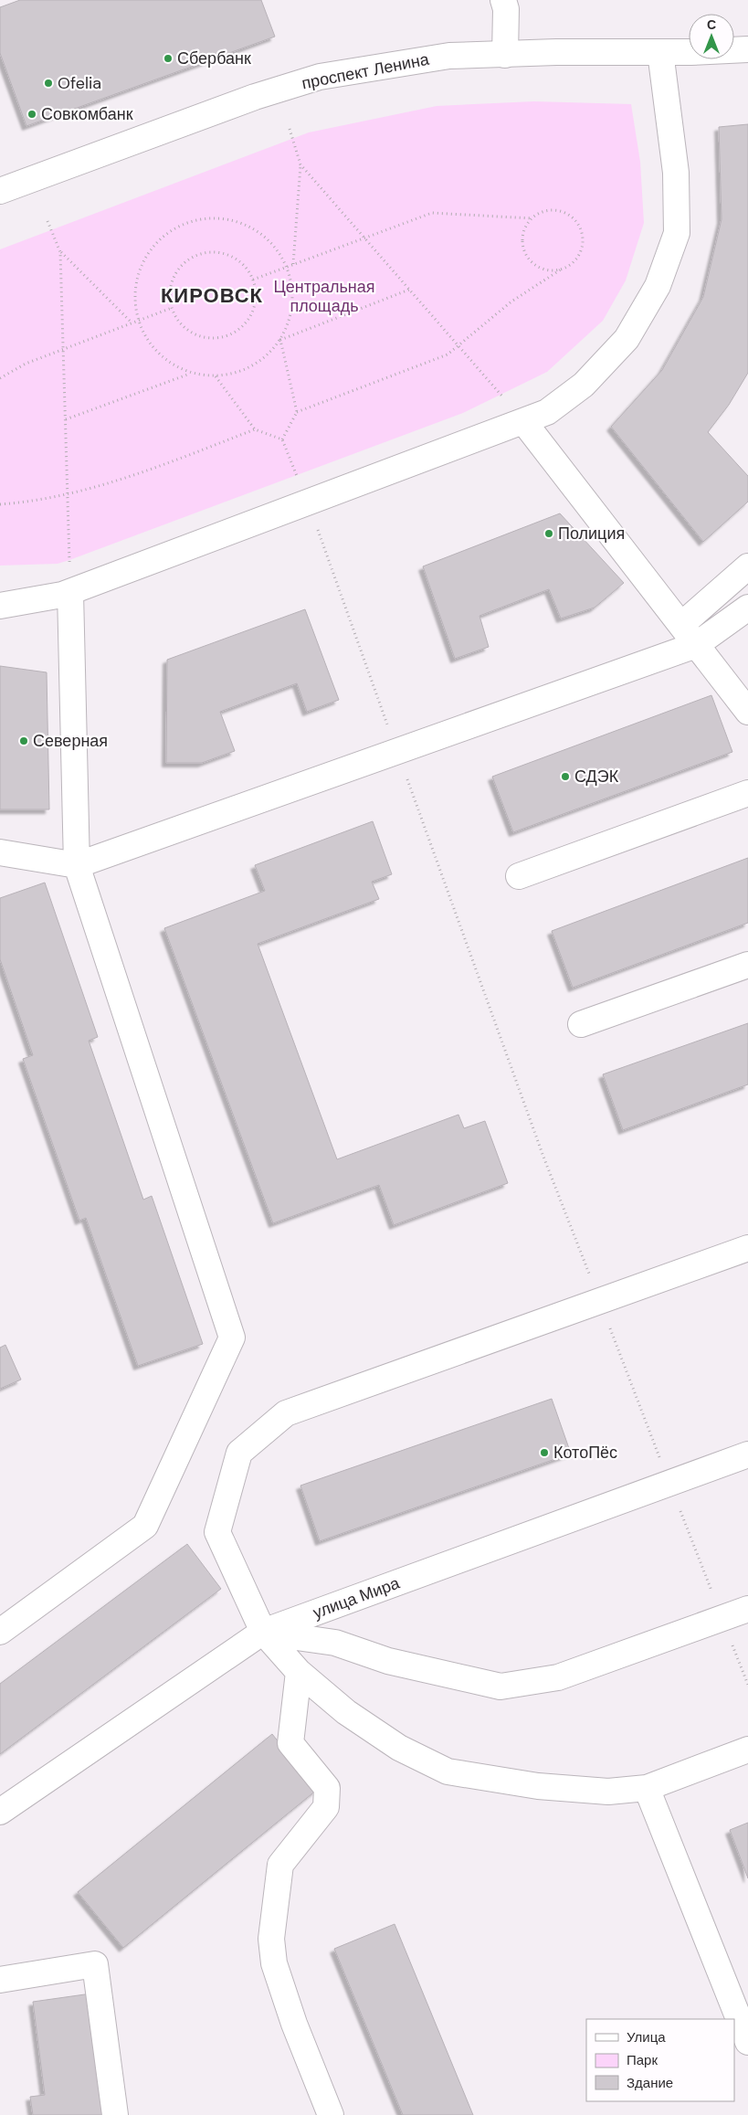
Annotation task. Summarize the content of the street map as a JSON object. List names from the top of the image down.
{
  "streets": {
    "street": ["проспект Ленина", "улица Мира"]
  },
  "districts": ["КИРОВСК"],
  "parks": ["Центральная площадь"],
  "places": [
    "Сбербанк",
    "Ofelia",
    "Совкомбанк",
    "Полиция",
    "Северная",
    "СДЭК",
    "КотоПёс"
  ],
  "legend": ["Улица", "Парк", "Здание"],
  "north": "top"
}
